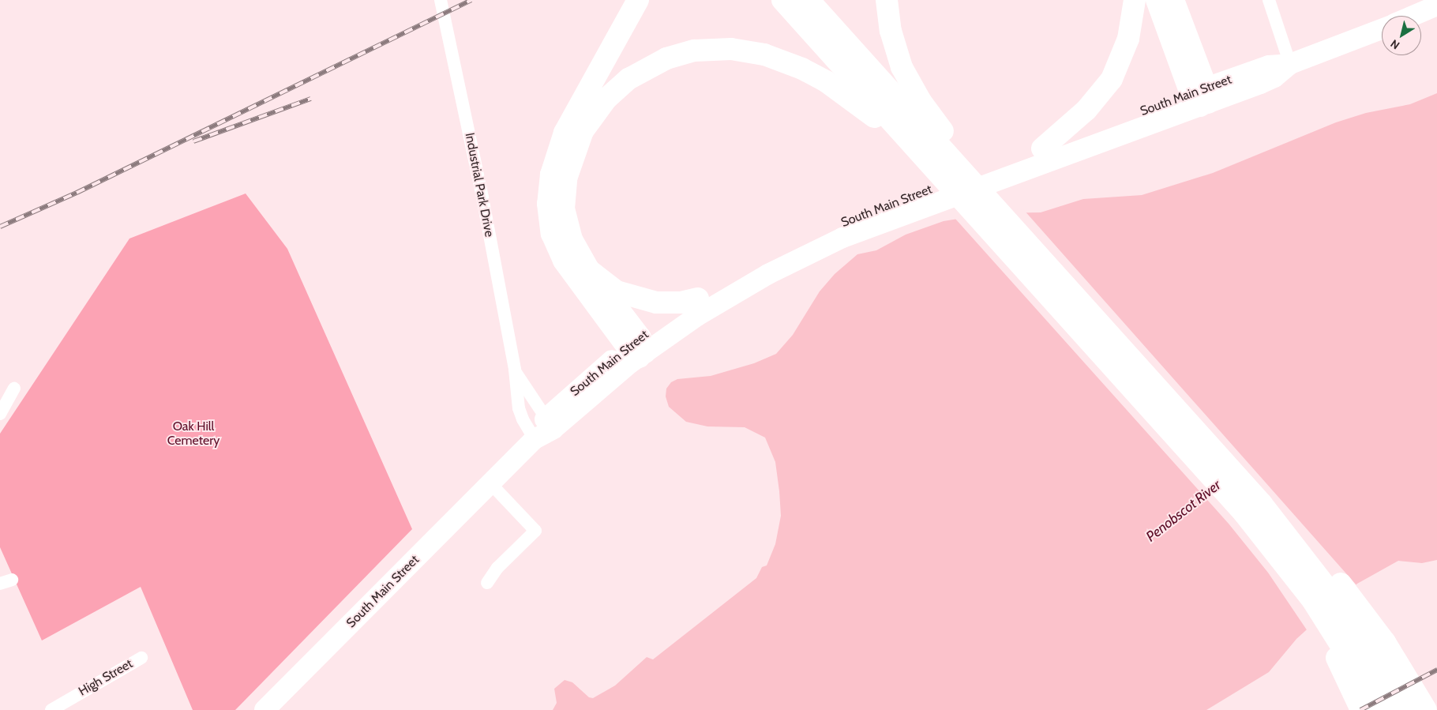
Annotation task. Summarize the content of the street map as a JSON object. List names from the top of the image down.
{
  "streets": {
    "main road": ["South Main Street"],
    "street": ["Industrial Park Drive", "High Street"]
  },
  "crossings": [
    ["South Main Street", "Industrial Park Drive"]
  ],
  "water": ["Penobscot River"],
  "parks": ["Oak Hill Cemetery"],
  "north": "bottom left"
}
